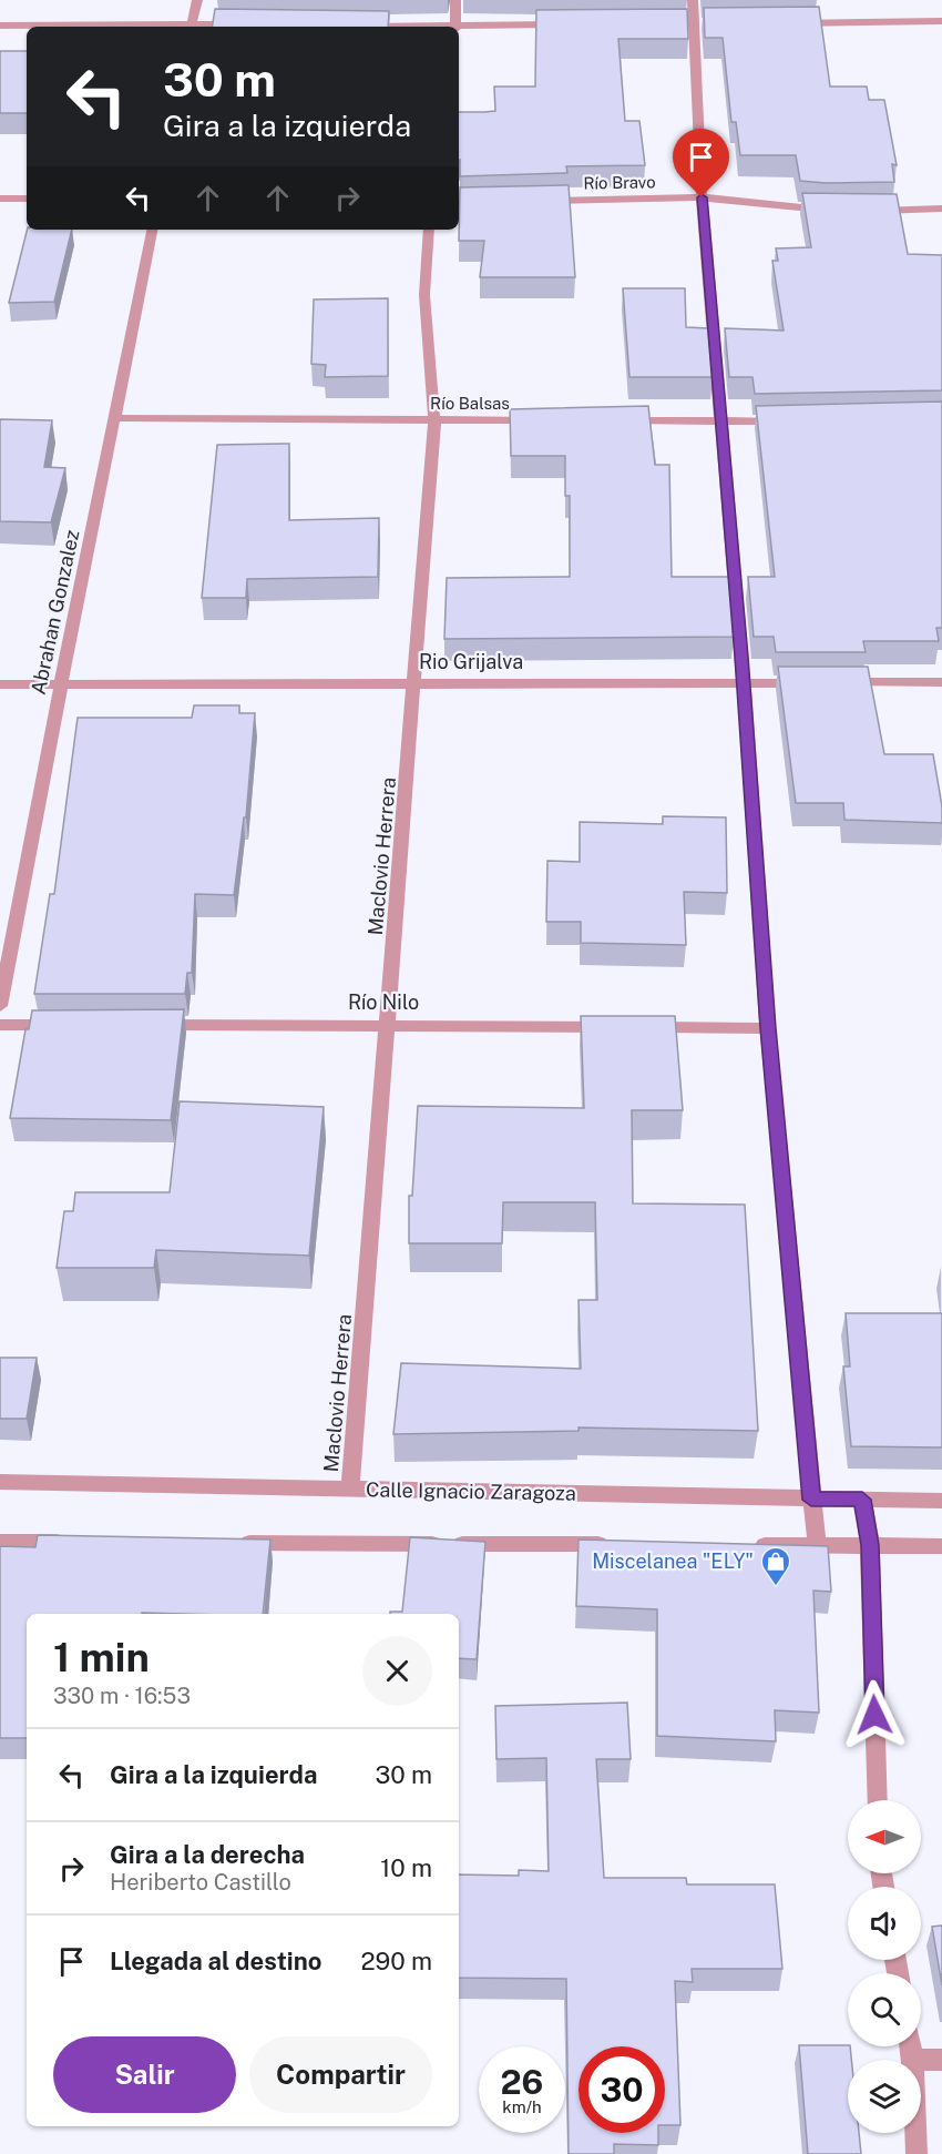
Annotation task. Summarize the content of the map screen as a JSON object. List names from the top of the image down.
{
  "streets": {
    "street": [
      "Río Bravo",
      "Río Balsas",
      "Abrahan Gonzalez",
      "Rio Grijalva",
      "Maclovio Herrera",
      "Río Nilo",
      "Calle Ignacio Zaragoza"
    ]
  },
  "crossings": [
    ["Río Balsas", "Abrahan Gonzalez"],
    ["Río Balsas", "Maclovio Herrera"],
    ["Abrahan Gonzalez", "Rio Grijalva"],
    ["Rio Grijalva", "Maclovio Herrera"],
    ["Maclovio Herrera", "Río Nilo"],
    ["Maclovio Herrera", "Calle Ignacio Zaragoza"]
  ],
  "places": {
    "shop": ["Miscelanea \"ELY\""]
  },
  "north": "left",
  "page": {
    "turn": ["30 m", "Gira a la izquierda"],
    "heading": ["1 min", "330 m · 16:53"],
    "list": [
      {
        "name": "Gira a la izquierda",
        "value": "30 m"
      },
      {
        "name": "Gira a la derecha",
        "note": "Heriberto Castillo",
        "value": "10 m"
      },
      {
        "name": "Llegada al destino",
        "value": "290 m"
      }
    ],
    "buttons": ["Salir", "Compartir"],
    "speed": "26 km/h",
    "limit": "30"
  }
}
